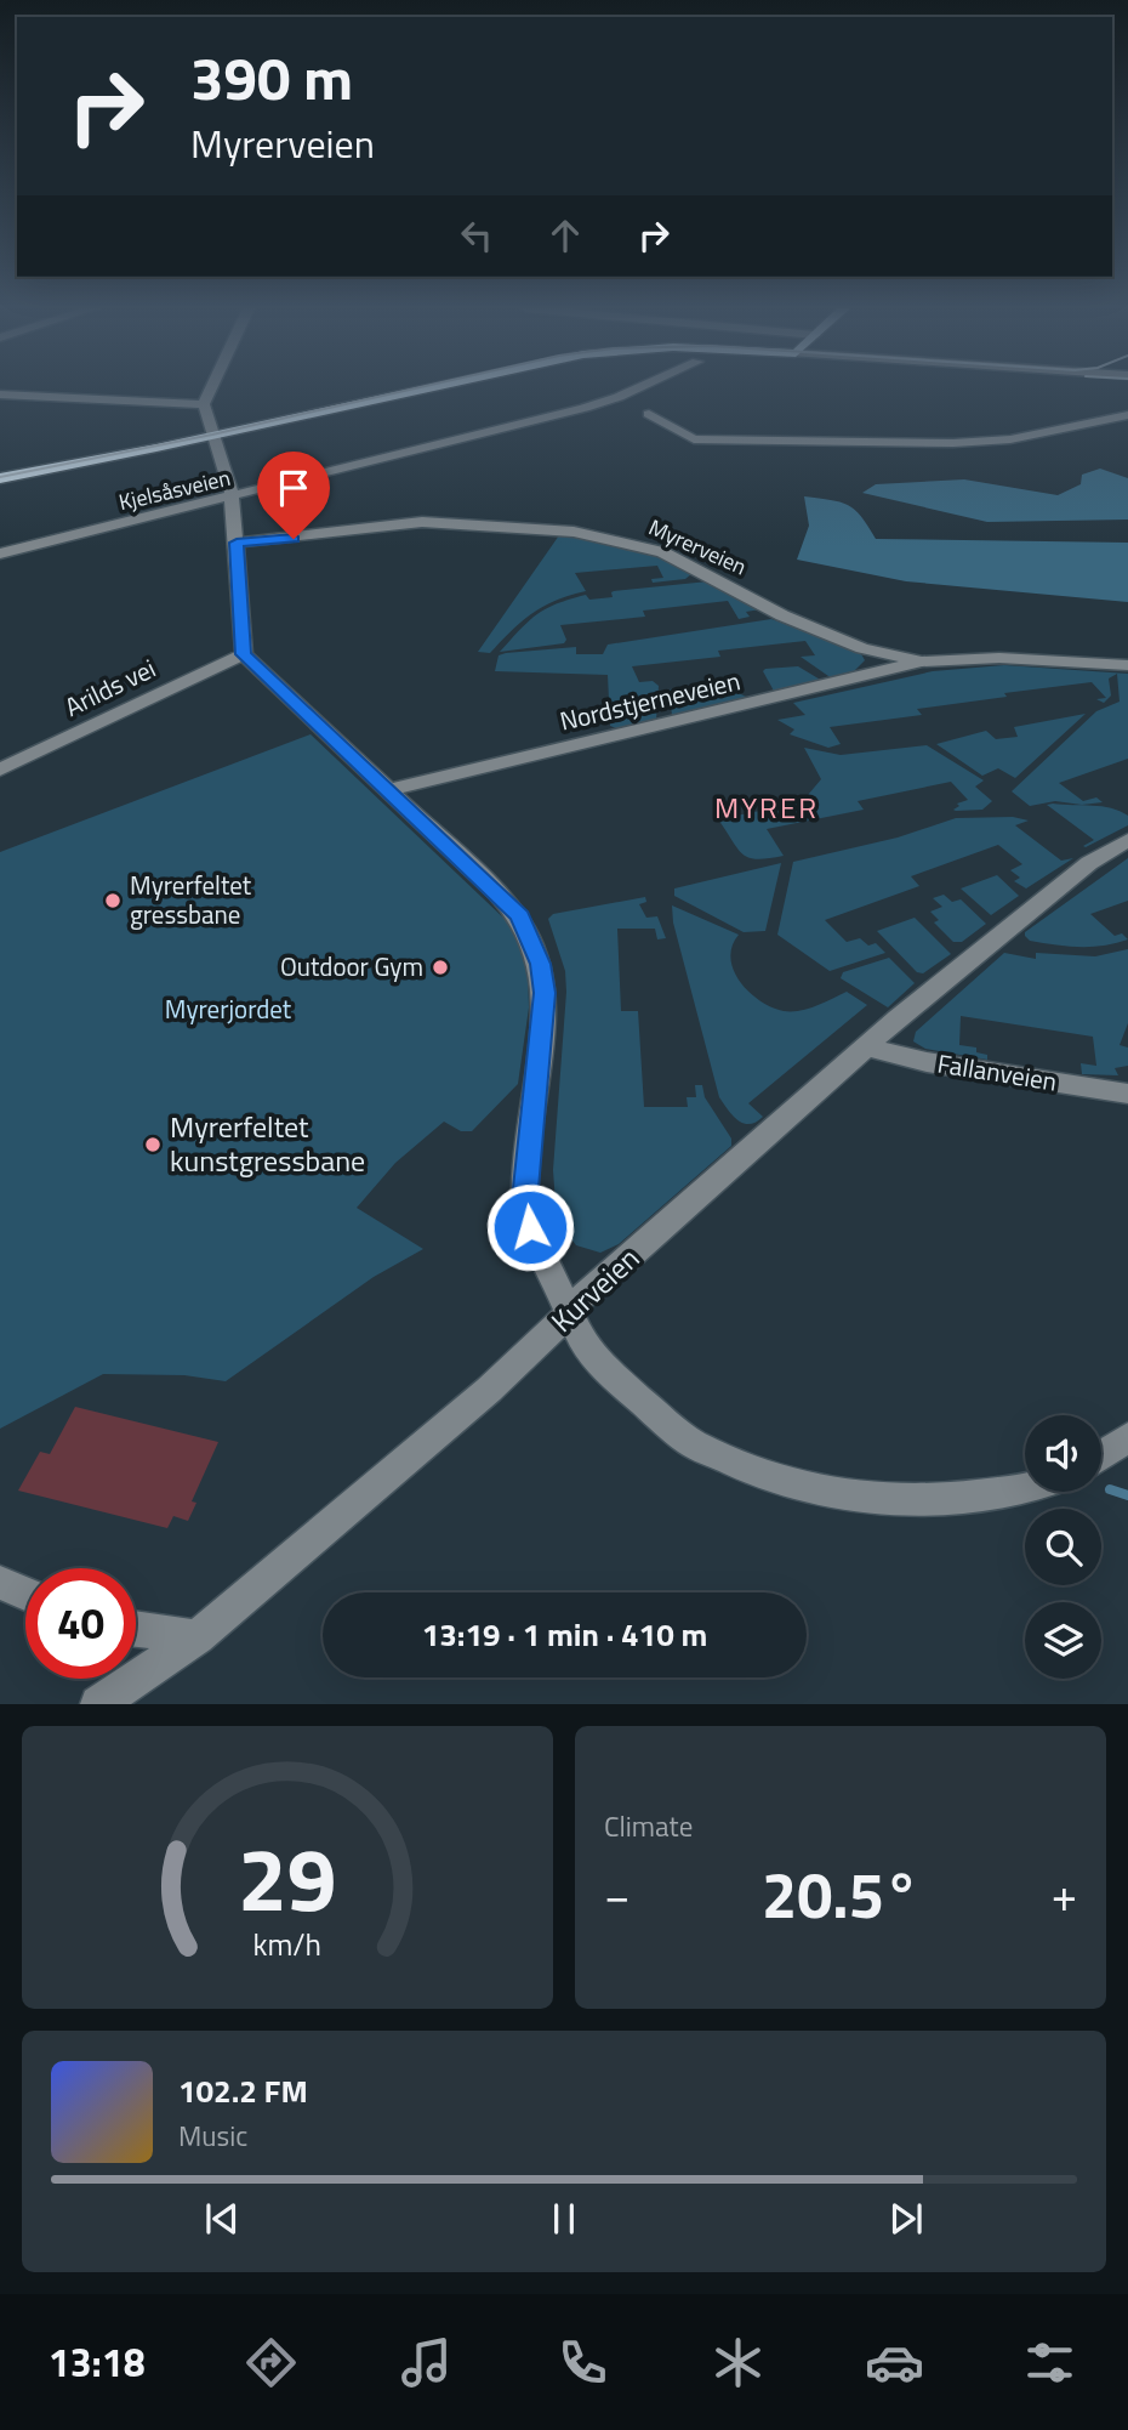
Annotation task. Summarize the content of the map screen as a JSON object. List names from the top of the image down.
{
  "streets": {
    "street": [
      "Kjelsåsveien",
      "Myrerveien",
      "Arilds vei",
      "Nordstjerneveien",
      "Fallanveien",
      "Kurveien"
    ]
  },
  "crossings": [
    ["Myrerveien", "Nordstjerneveien"],
    ["Fallanveien", "Kurveien"]
  ],
  "districts": ["MYRER"],
  "parks": ["Myrerjordet"],
  "places": ["Myrerfeltet gressbane", "Outdoor Gym", "Myrerfeltet kunstgressbane"],
  "page": {
    "turn": ["390 m", "Myrerveien"],
    "limit": "40",
    "trip": "13:19 · 1 min · 410 m",
    "tile": "Climate",
    "heat": ["−", "20.5°", "+"],
    "song": ["102.2 FM", "Music"],
    "tabs": "13:18",
    "gauge": ["29", "km/h"]
  }
}
